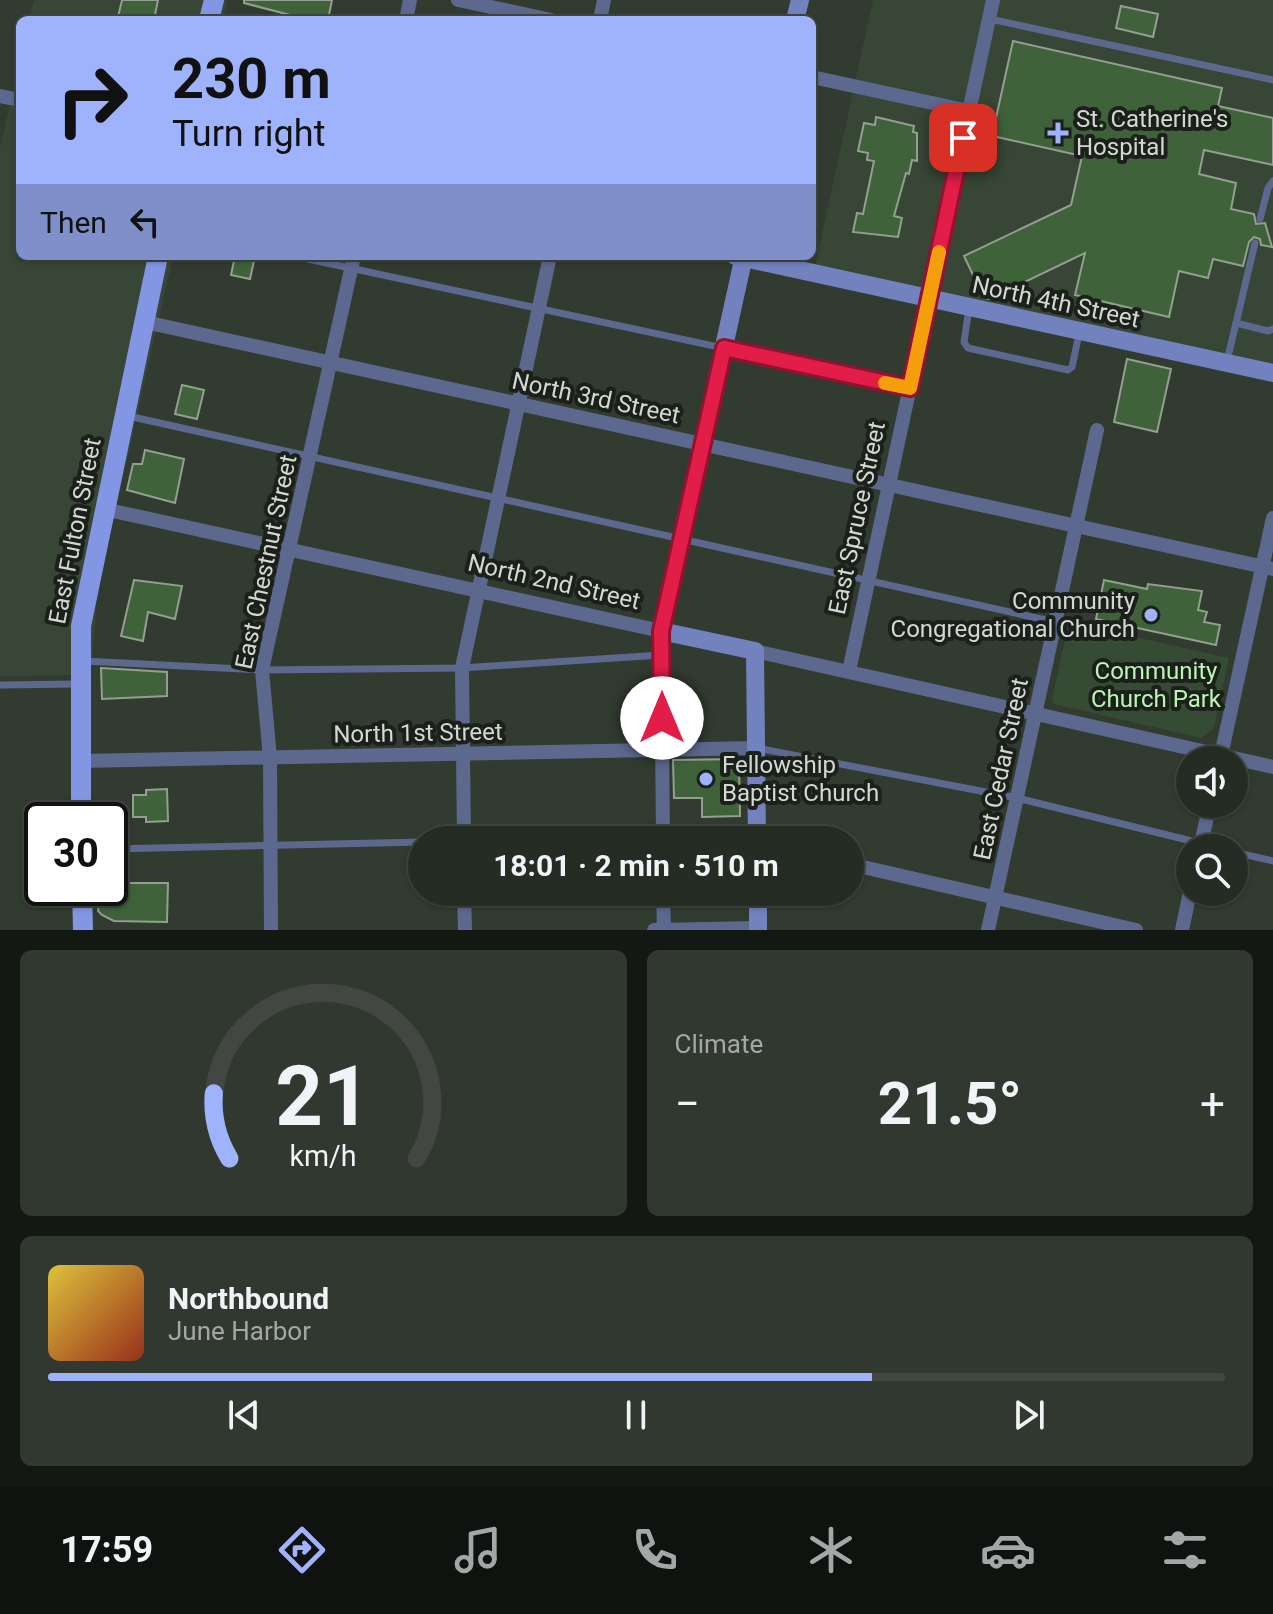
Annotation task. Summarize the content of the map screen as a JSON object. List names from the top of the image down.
{
  "streets": {
    "main road": ["East Fulton Street"],
    "street": [
      "North 4th Street",
      "North 3rd Street",
      "East Spruce Street",
      "East Chestnut Street",
      "North 2nd Street",
      "North 1st Street",
      "East Cedar Street"
    ]
  },
  "crossings": [
    ["North 4th Street", "East Spruce Street"],
    ["North 3rd Street", "East Spruce Street"],
    ["North 3rd Street", "East Fulton Street"],
    ["North 3rd Street", "East Chestnut Street"],
    ["North 3rd Street", "East Cedar Street"],
    ["East Spruce Street", "North 2nd Street"],
    ["East Fulton Street", "North 2nd Street"],
    ["East Fulton Street", "North 1st Street"],
    ["East Chestnut Street", "North 2nd Street"],
    ["East Chestnut Street", "North 1st Street"],
    ["North 2nd Street", "East Cedar Street"]
  ],
  "parks": ["Community Church Park"],
  "places": {
    "health": ["St. Catherine's Hospital"],
    "other": ["Community Congregational Church", "Fellowship Baptist Church"]
  },
  "page": {
    "turn": ["230 m", "Turn right"],
    "then": "Then",
    "limit": "30",
    "trip": "18:01 · 2 min · 510 m",
    "tile": "Climate",
    "heat": ["−", "21.5°", "+"],
    "song": ["Northbound", "June Harbor"],
    "tabs": "17:59",
    "gauge": ["21", "km/h"]
  }
}
